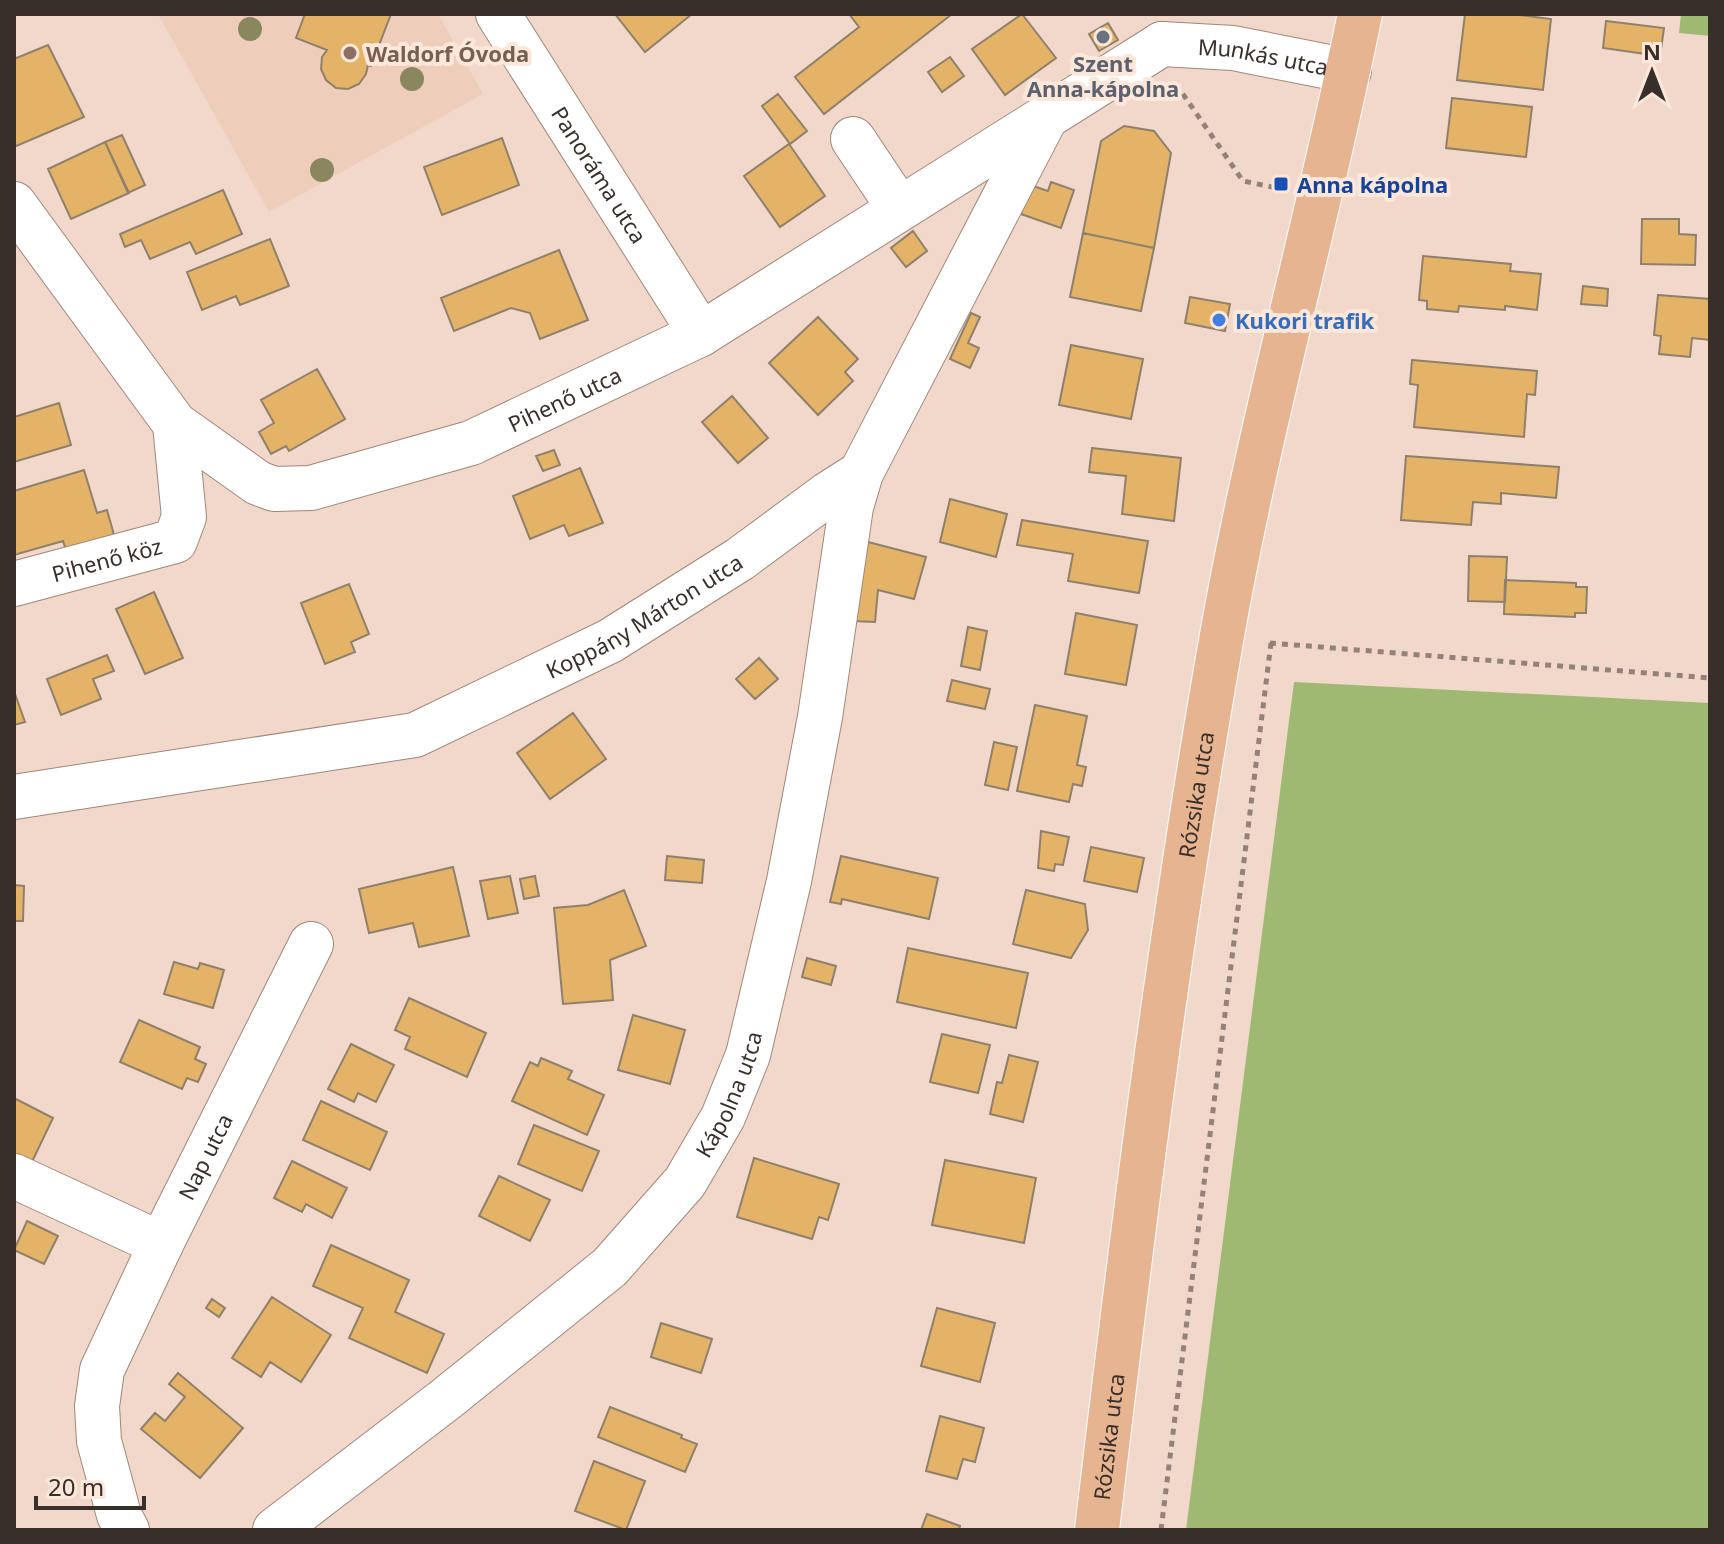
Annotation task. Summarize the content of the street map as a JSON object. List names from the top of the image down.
{
  "streets": {
    "main road": ["Rózsika utca"],
    "street": [
      "Munkás utca",
      "Panoráma utca",
      "Pihenő utca",
      "Pihenő köz",
      "Koppány Márton utca",
      "Kápolna utca",
      "Nap utca"
    ]
  },
  "crossings": [
    ["Munkás utca", "Pihenő utca"],
    ["Munkás utca", "Rózsika utca"],
    ["Panoráma utca", "Pihenő utca"],
    ["Pihenő utca", "Pihenő köz"],
    ["Koppány Márton utca", "Kápolna utca"]
  ],
  "places": {
    "other": ["Szent Anna-kápolna", "Waldorf Óvoda", "Kukori trafik"],
    "transit": ["Anna kápolna"]
  },
  "scale_bar": "20 m",
  "north": "top"
}
